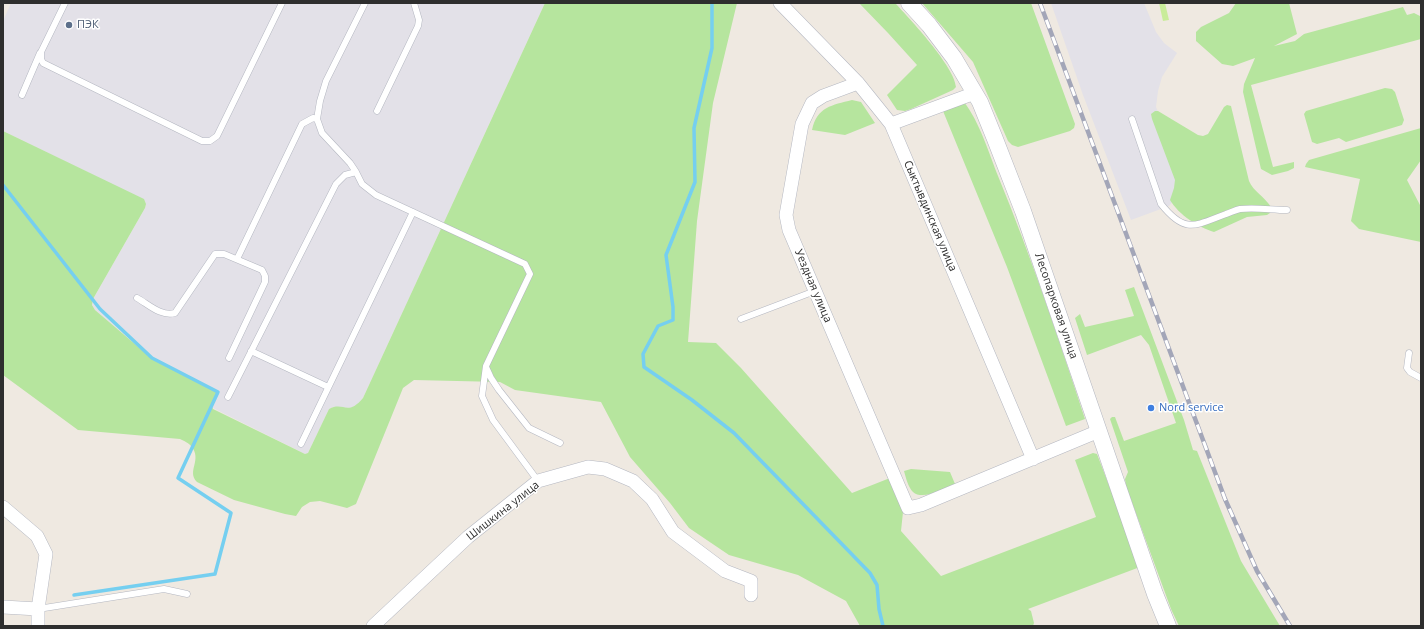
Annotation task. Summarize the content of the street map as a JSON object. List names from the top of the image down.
{
  "streets": {
    "street": [
      "Сыктывдинская улица",
      "Уездная улица",
      "Лесопарковая улица",
      "Шишкина улица"
    ]
  },
  "crossings": [
    ["Сыктывдинская улица", "Уездная улица"]
  ],
  "places": ["ПЭК", "Nord service"]
}
